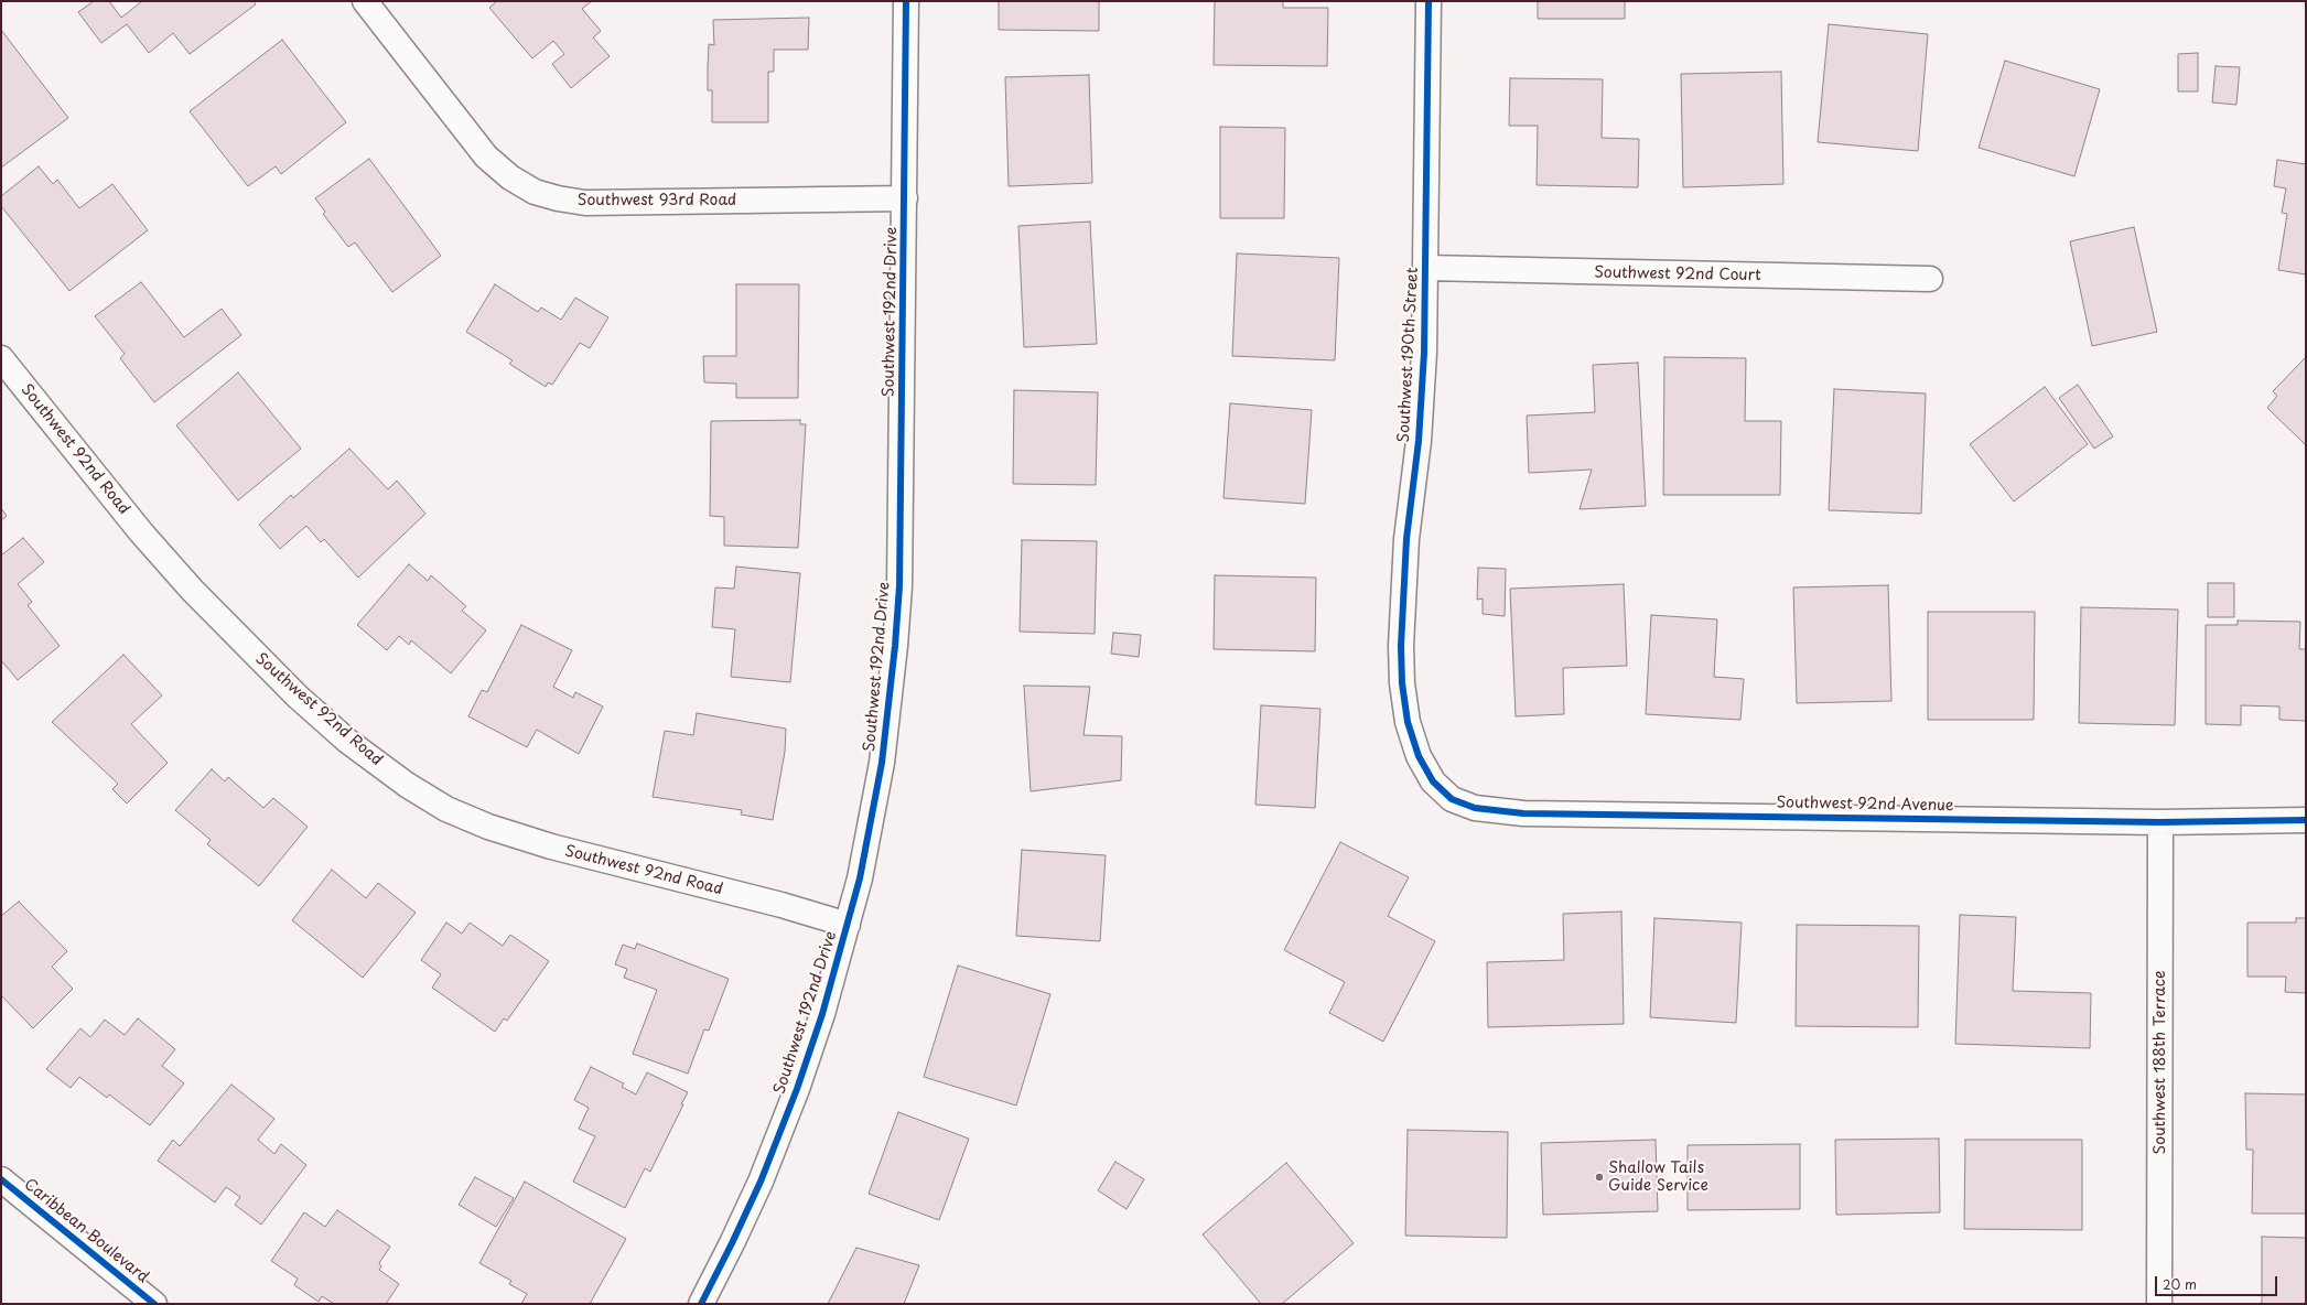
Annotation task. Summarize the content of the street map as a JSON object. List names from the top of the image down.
{
  "streets": {
    "street": [
      "Southwest 93rd Road",
      "Southwest 92nd Court",
      "Southwest 192nd Drive",
      "Southwest 190th Street",
      "Southwest 92nd Road",
      "Southwest 92nd Avenue",
      "Southwest 188th Terrace",
      "Caribbean Boulevard"
    ]
  },
  "crossings": [
    ["Southwest 93rd Road", "Southwest 192nd Drive"],
    ["Southwest 92nd Court", "Southwest 190th Street"],
    ["Southwest 192nd Drive", "Southwest 92nd Road"],
    ["Southwest 190th Street", "Southwest 92nd Avenue"],
    ["Southwest 92nd Avenue", "Southwest 188th Terrace"]
  ],
  "places": ["Shallow Tails Guide Service"],
  "scale_bar": "20 m"
}
